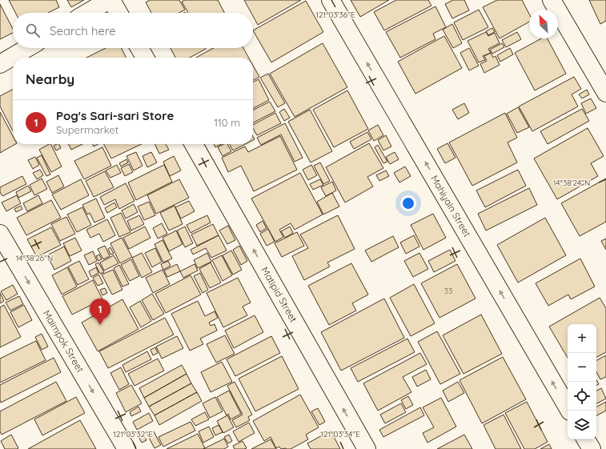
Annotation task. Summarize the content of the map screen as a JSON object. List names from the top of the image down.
{
  "streets": {
    "street": ["Mahiyain Street", "Matipid Street", "Maimpok Street"]
  },
  "one_way": ["Mahiyain Street", "Matipid Street", "Maimpok Street"],
  "house_numbers": ["33"],
  "north": "top left",
  "page": {
    "search": "Search here",
    "heading": "Nearby",
    "list": [
      {
        "mark": "1",
        "name": "Pog's Sari-sari Store",
        "note": "Supermarket",
        "value": "110 m"
      }
    ],
    "pins": "1",
    "map_buttons": ["+", "−"]
  },
  "coordinates": [
    "121°03'36\"E",
    "14°38'24\"N",
    "14°38'26\"N",
    "121°03'32\"E",
    "121°03'34\"E"
  ]
}
